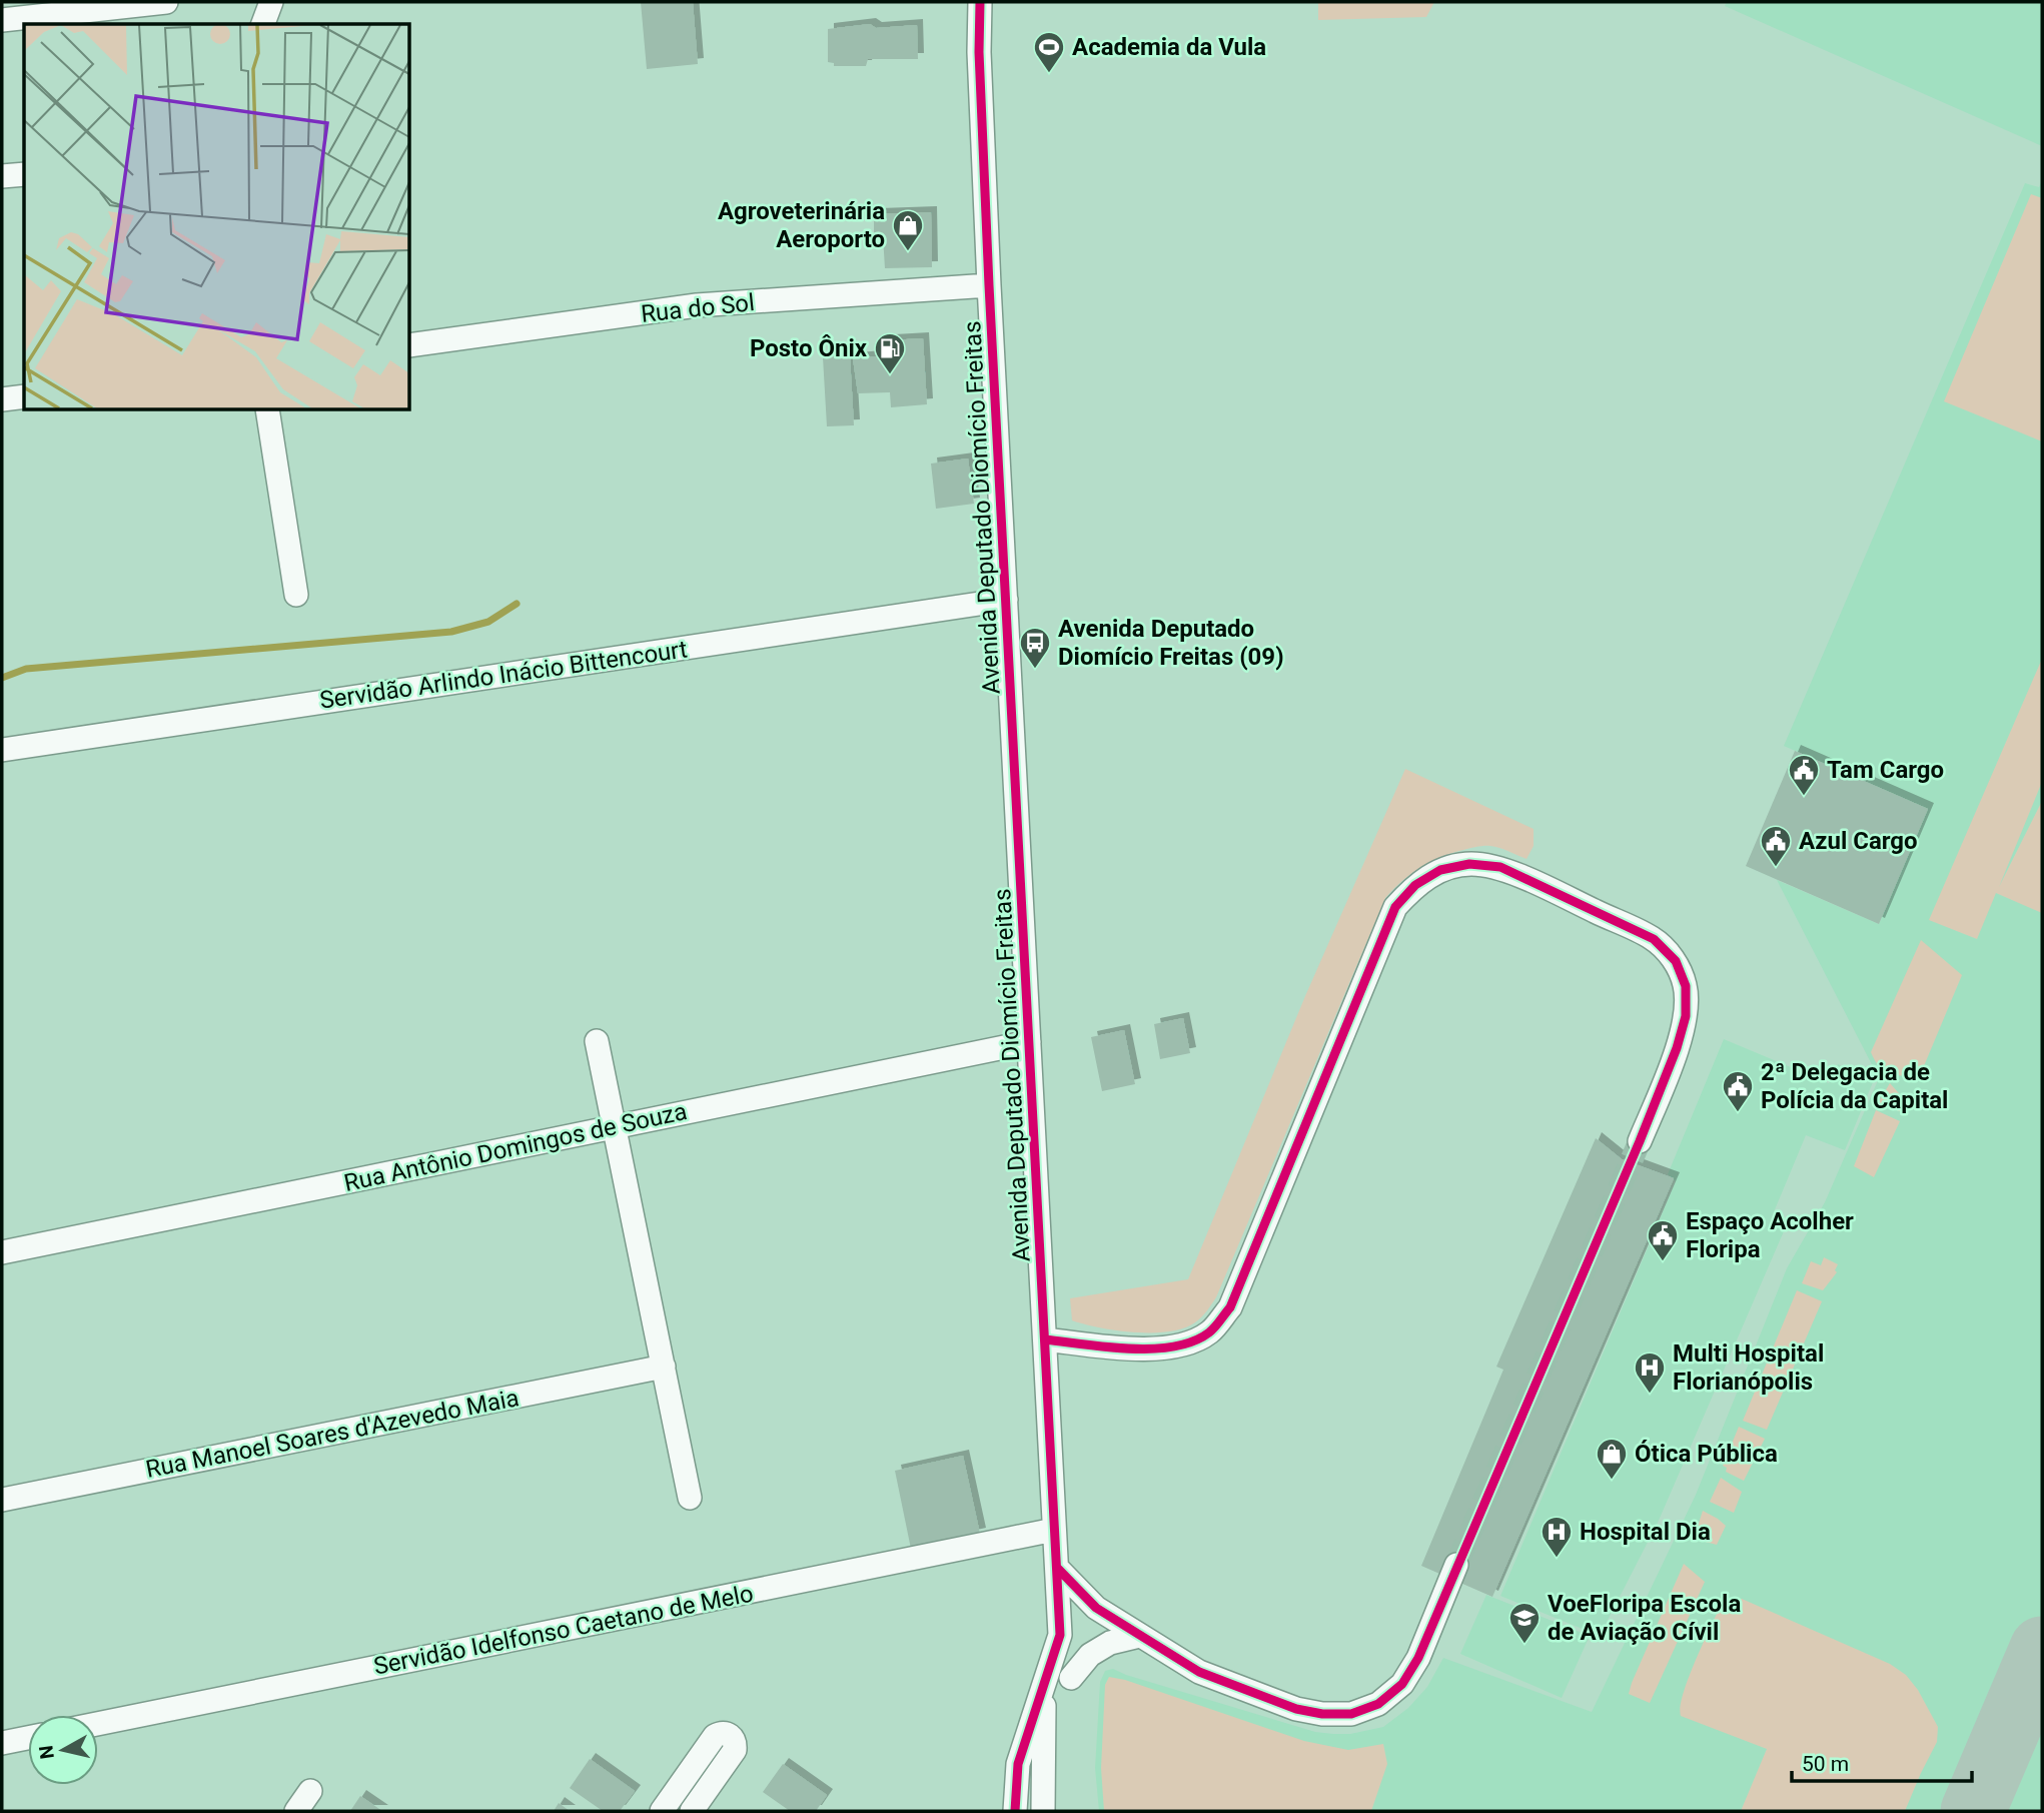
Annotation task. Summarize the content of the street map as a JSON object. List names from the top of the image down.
{
  "streets": {
    "street": [
      "Rua do Sol",
      "Avenida Deputado Diomício Freitas",
      "Servidão Arlindo Inácio Bittencourt",
      "Rua Antônio Domingos de Souza",
      "Rua Manoel Soares d'Azevedo Maia",
      "Servidão Idelfonso Caetano de Melo"
    ]
  },
  "crossings": [
    ["Rua do Sol", "Avenida Deputado Diomício Freitas"],
    ["Avenida Deputado Diomício Freitas", "Servidão Arlindo Inácio Bittencourt"],
    ["Avenida Deputado Diomício Freitas", "Rua Antônio Domingos de Souza"],
    ["Avenida Deputado Diomício Freitas", "Servidão Idelfonso Caetano de Melo"]
  ],
  "places": {
    "sports": ["Academia da Vula"],
    "shop": ["Agroveterinária Aeroporto", "Ótica Pública"],
    "fuel station": ["Posto Ônix"],
    "bus stop": ["Avenida Deputado Diomício Freitas (09)"],
    "public building": [
      "Tam Cargo",
      "Azul Cargo",
      "2ª Delegacia de Polícia da Capital",
      "Espaço Acolher Floripa"
    ],
    "hospital": ["Multi Hospital Florianópolis", "Hospital Dia"],
    "school or university": ["VoeFloripa Escola de Aviação Cívil"]
  },
  "scale_bar": "50 m",
  "north": "left"
}
